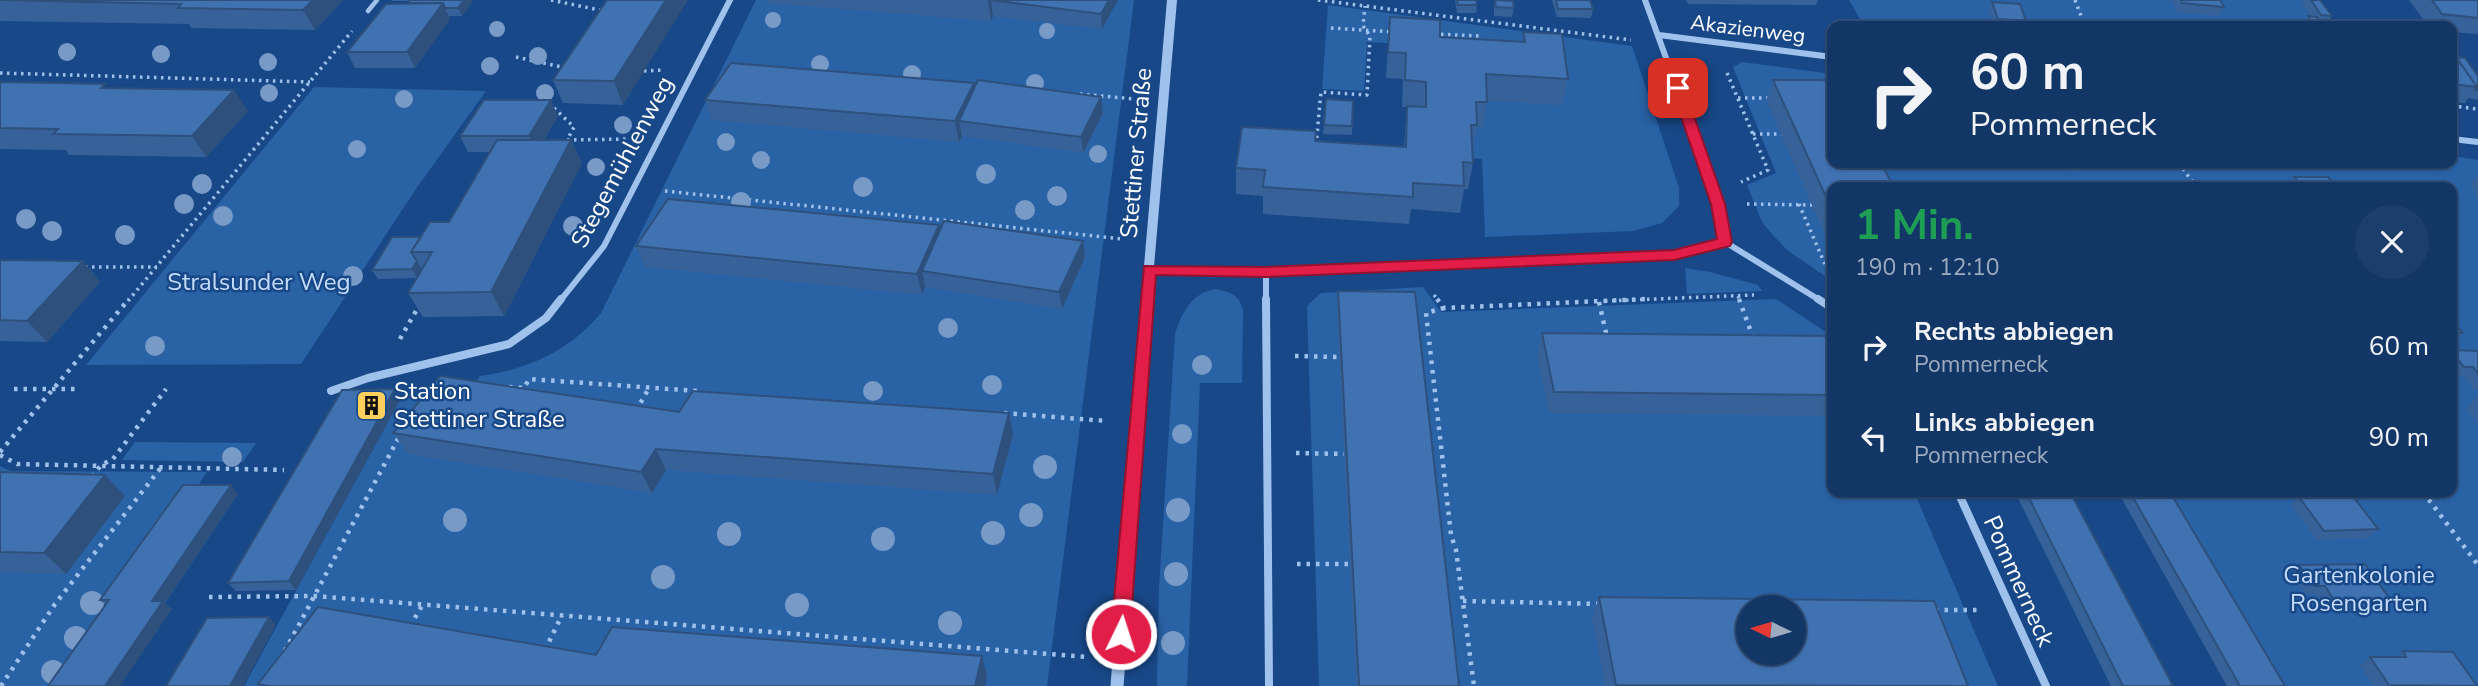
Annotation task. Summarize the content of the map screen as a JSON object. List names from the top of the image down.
{
  "streets": {
    "street": [
      "Akazienweg",
      "Stettiner Straße",
      "Stegemühlenweg",
      "Pommerneck"
    ]
  },
  "parks": ["Stralsunder Weg", "Gartenkolonie Rosengarten"],
  "places": {
    "building": ["Station Stettiner Straße"]
  },
  "north": "left",
  "page": {
    "turn": ["60 m", "Pommerneck"],
    "heading": ["1 Min.", "190 m · 12:10"],
    "list": [
      {
        "name": "Rechts abbiegen",
        "note": "Pommerneck",
        "value": "60 m"
      },
      {
        "name": "Links abbiegen",
        "note": "Pommerneck",
        "value": "90 m"
      }
    ]
  }
}
